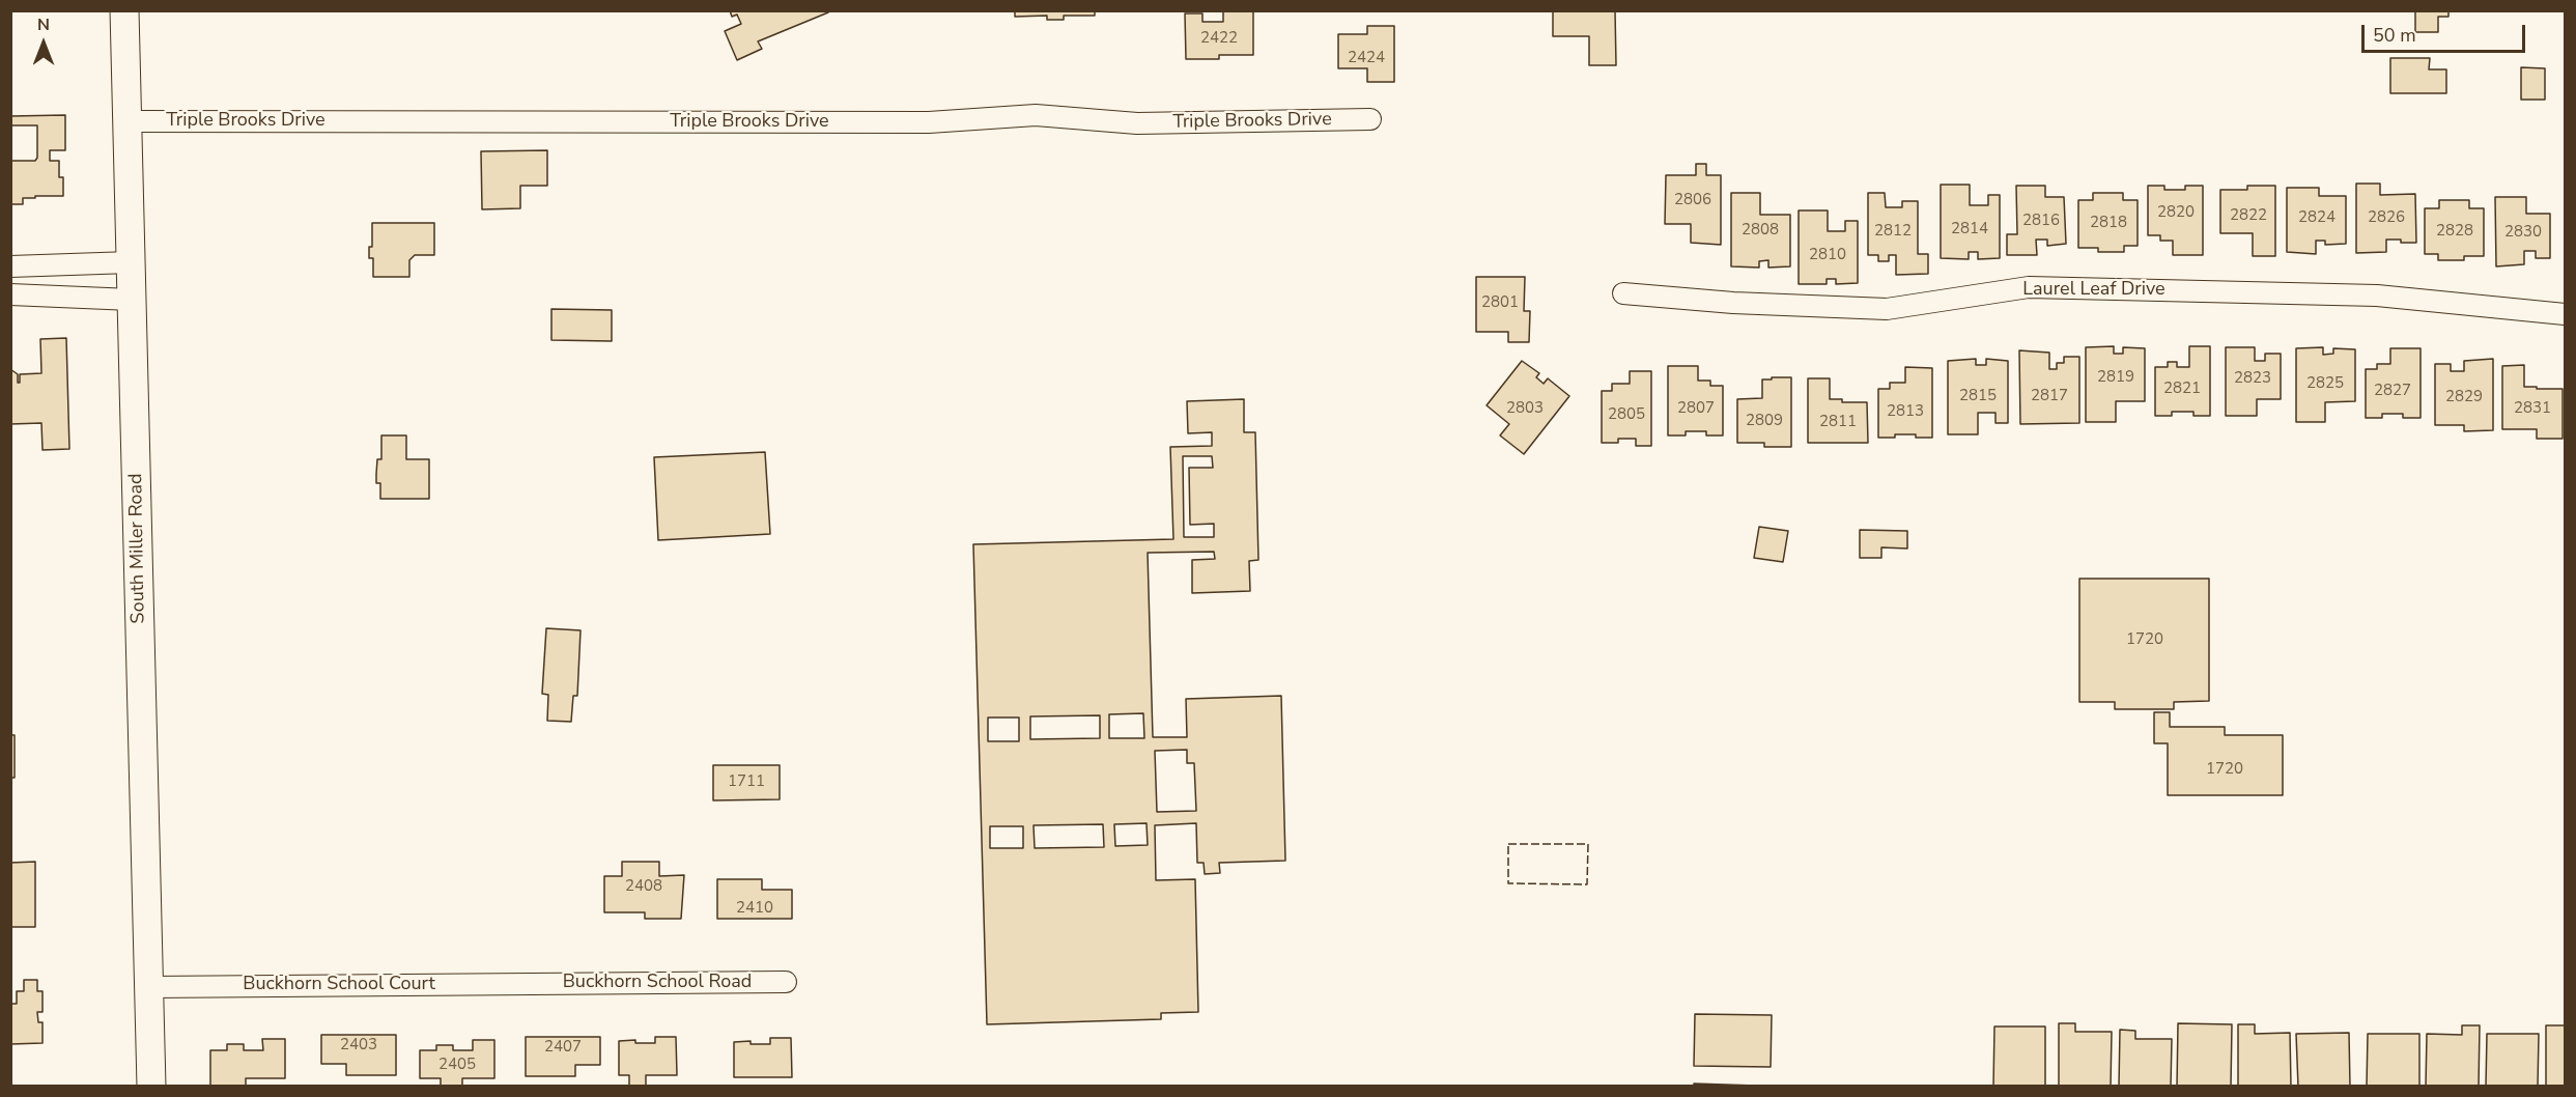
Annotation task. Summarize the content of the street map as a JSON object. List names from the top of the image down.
{
  "streets": {
    "street": [
      "Triple Brooks Drive",
      "Laurel Leaf Drive",
      "South Miller Road",
      "Buckhorn School Road",
      "Buckhorn School Court"
    ]
  },
  "crossings": [
    ["Triple Brooks Drive", "South Miller Road"],
    ["South Miller Road", "Buckhorn School Court"],
    ["Buckhorn School Road", "Buckhorn School Court"]
  ],
  "house_numbers": [
    "2422",
    "2424",
    "2806",
    "2820",
    "2822",
    "2824",
    "2826",
    "2816",
    "2818",
    "2814",
    "2808",
    "2812",
    "2828",
    "2830",
    "2810",
    "2801",
    "2819",
    "2823",
    "2825",
    "2821",
    "2827",
    "2815",
    "2817",
    "2829",
    "2803",
    "2807",
    "2831",
    "2813",
    "2805",
    "2809",
    "2811",
    "1720",
    "1720",
    "1711",
    "2408",
    "2410",
    "2403",
    "2407",
    "2405"
  ],
  "scale_bar": "50 m",
  "north": "top"
}
